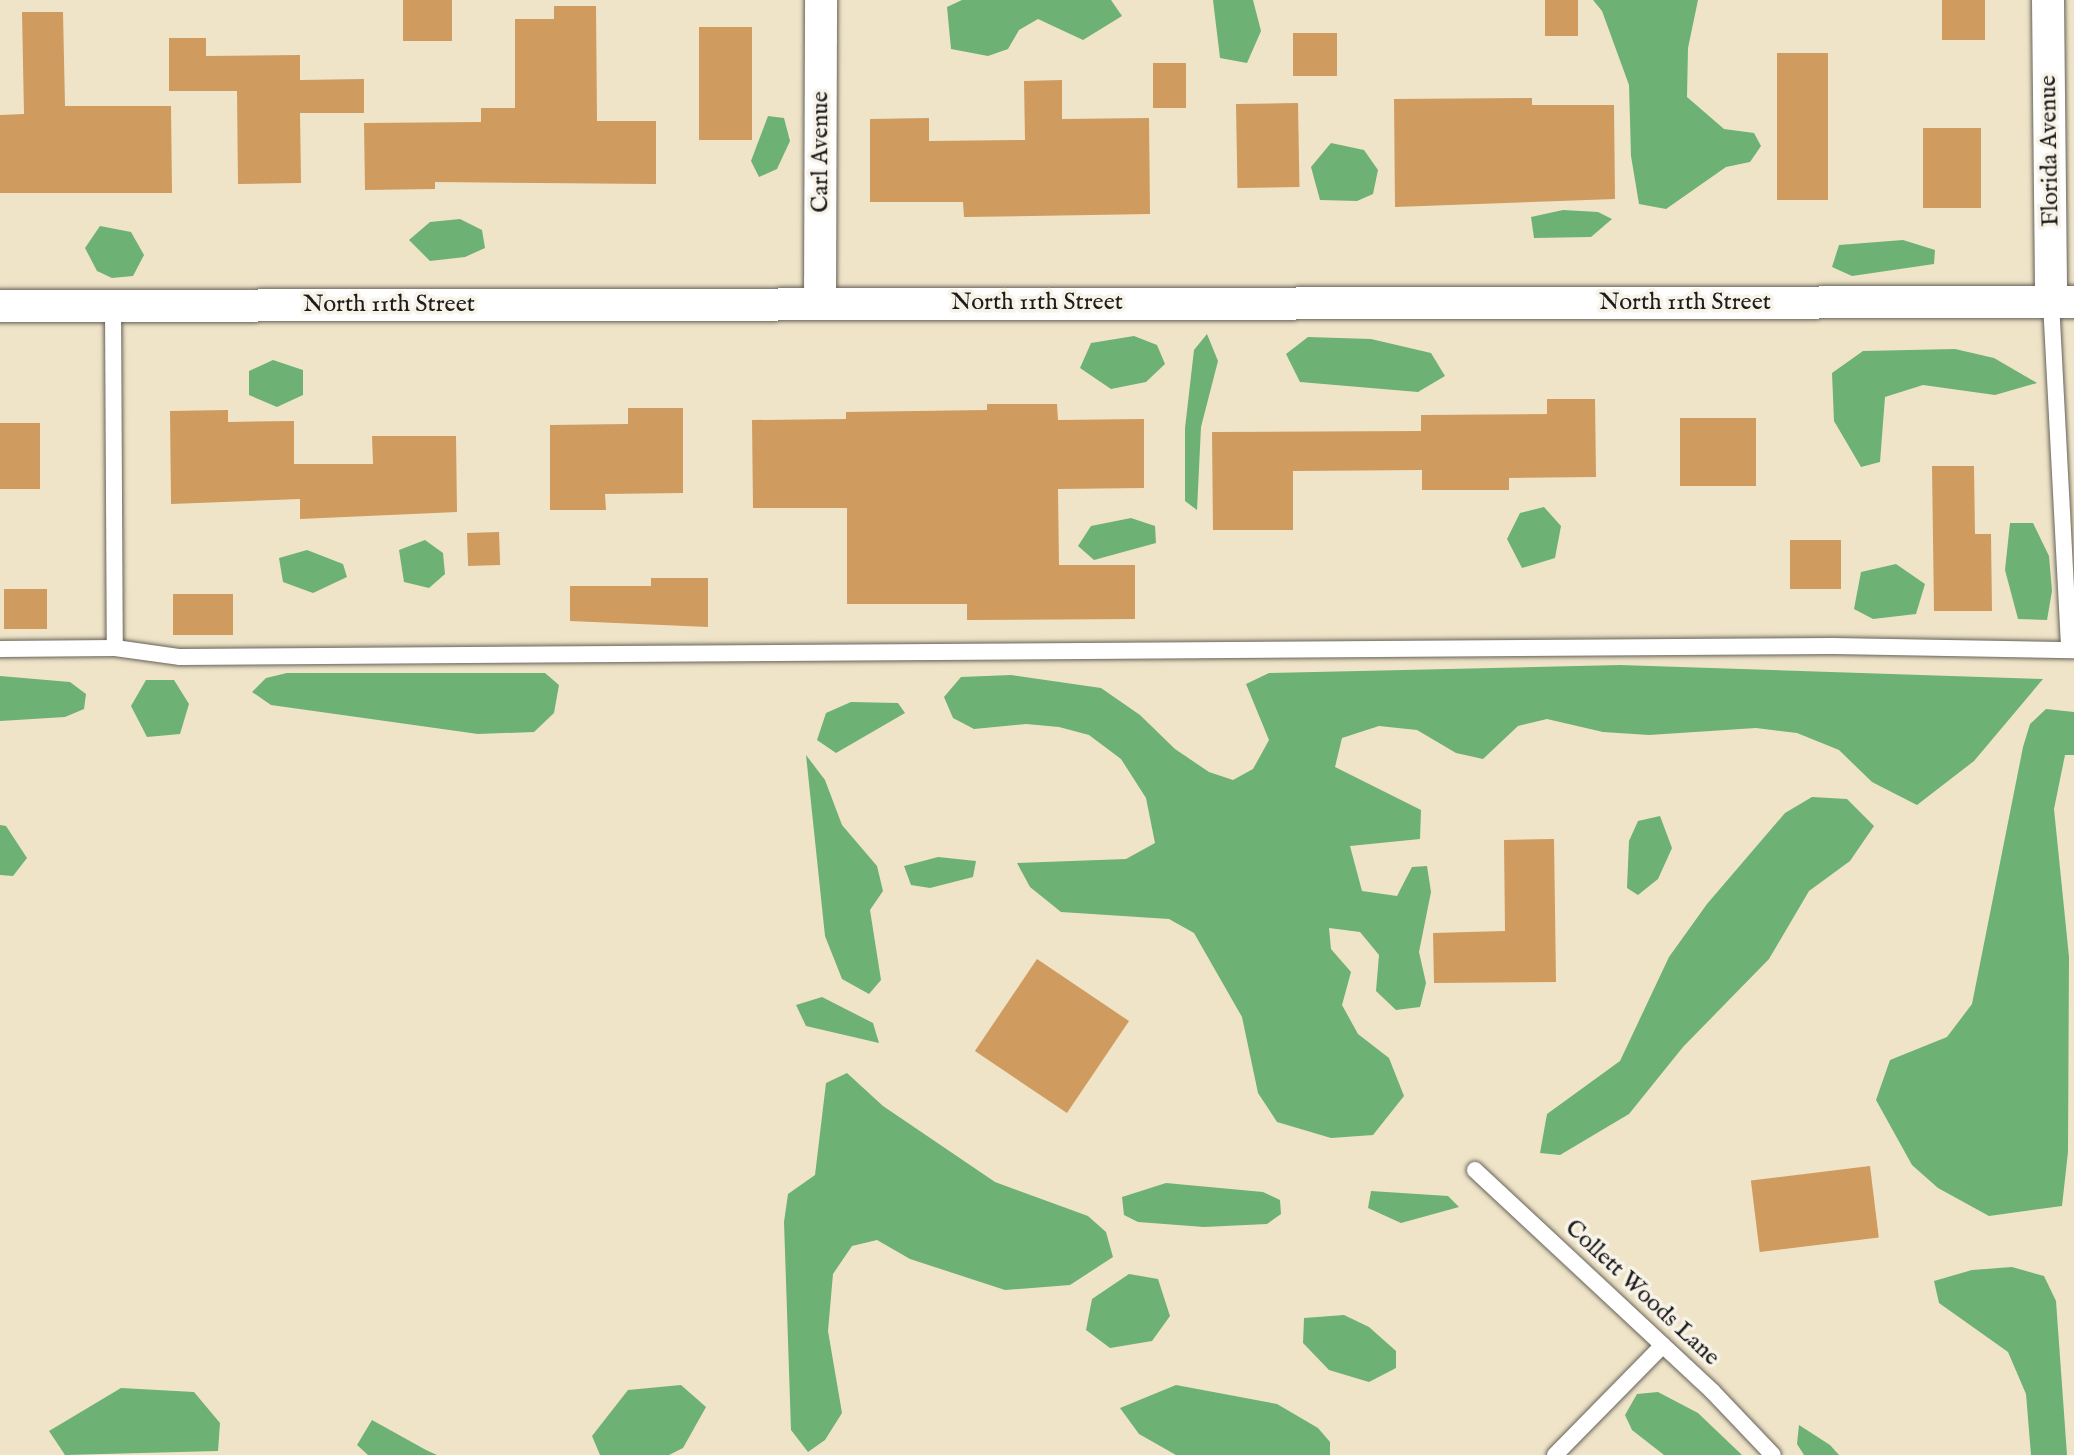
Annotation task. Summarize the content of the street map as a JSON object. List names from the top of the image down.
{
  "streets": {
    "street": ["Florida Avenue", "Carl Avenue", "North 11th Street"],
    "lane": ["Collett Woods Lane"]
  },
  "crossings": [
    ["Florida Avenue", "North 11th Street"],
    ["Carl Avenue", "North 11th Street"]
  ]
}
